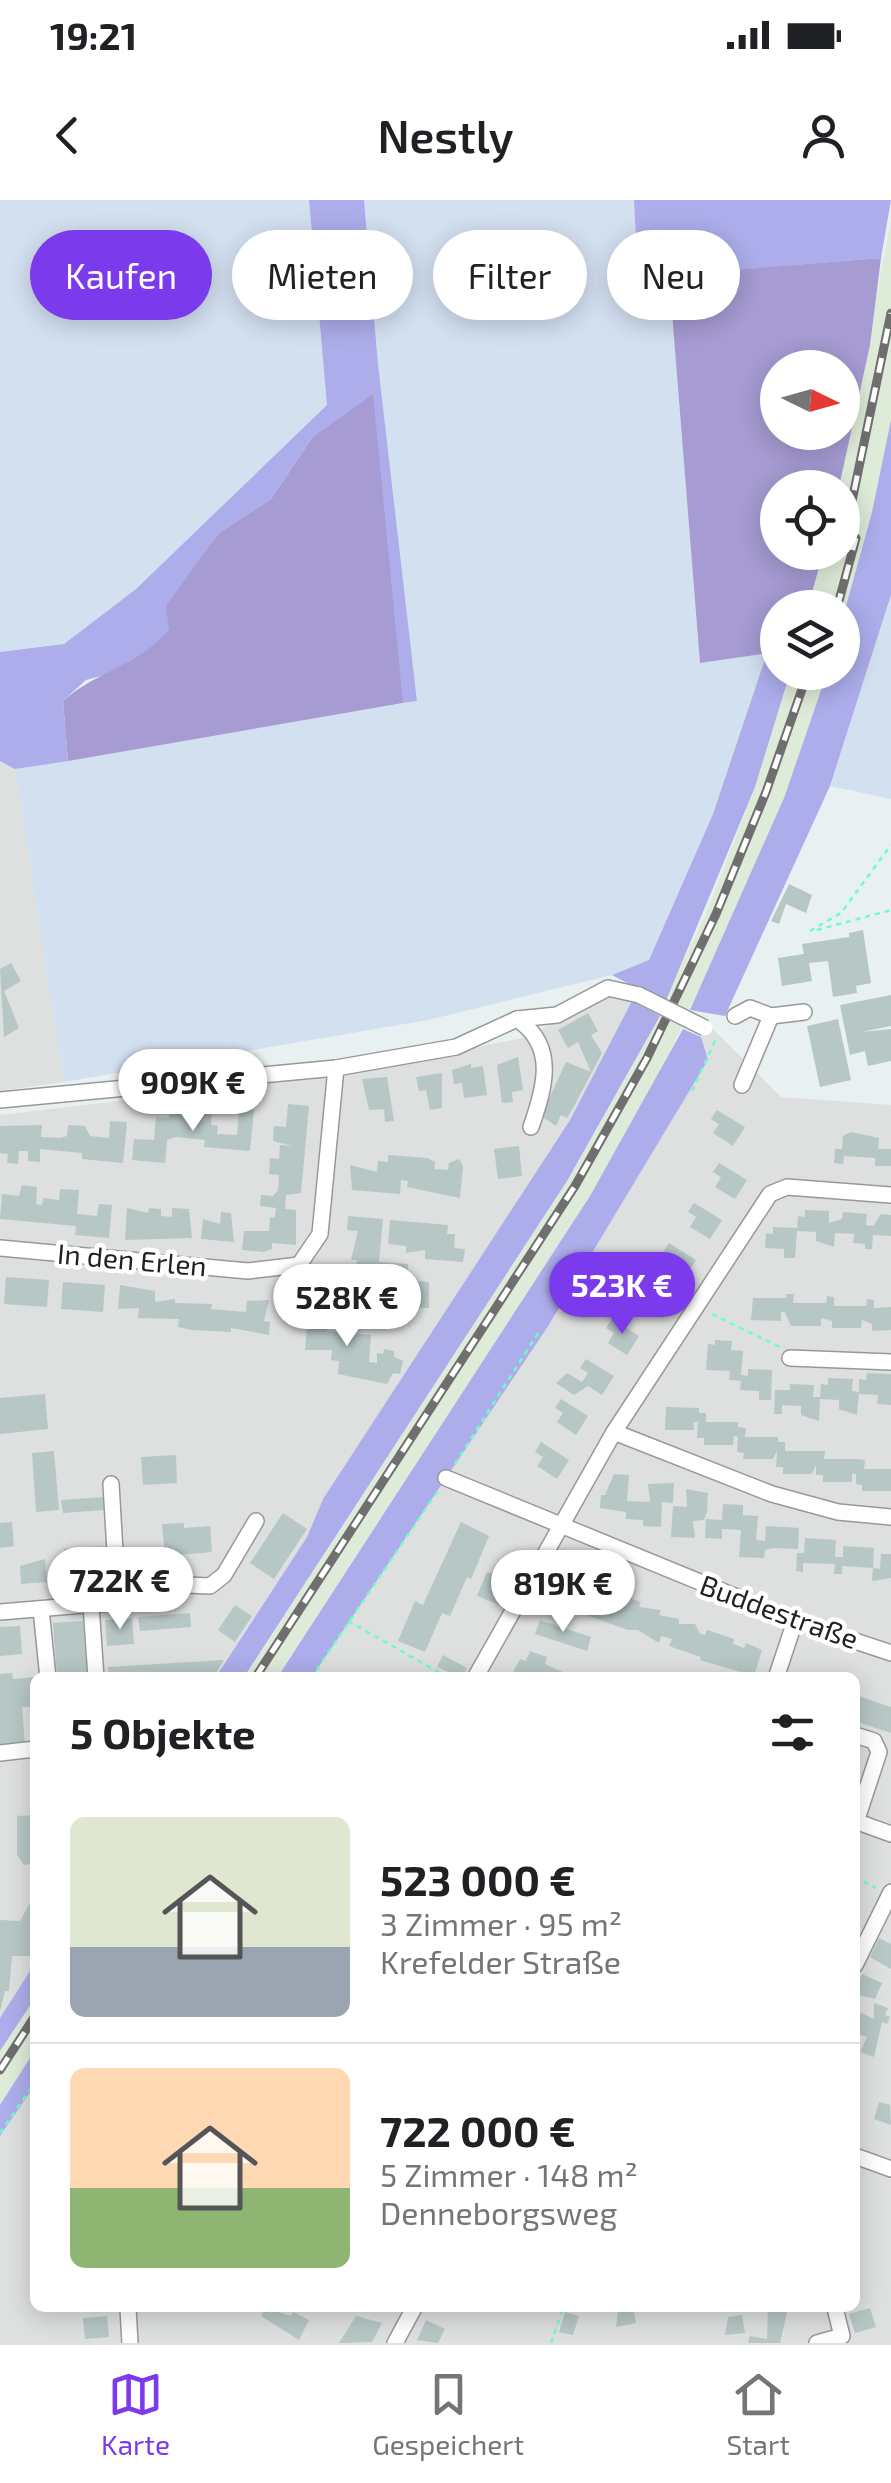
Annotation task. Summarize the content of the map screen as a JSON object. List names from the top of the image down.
{
  "streets": {
    "street": ["In den Erlen", "Buddestraße"]
  },
  "north": "right",
  "page": {
    "status": "19:21",
    "header": "Nestly",
    "chip": [
      "Kaufen",
      "Mieten",
      "Filter",
      "Neu"
    ],
    "price": [
      "909K €",
      "523K €",
      "528K €",
      "722K €",
      "819K €"
    ],
    "heading": "5 Objekte",
    "list": [
      {
        "name": "523 000 €",
        "note": "3 Zimmer · 95 m² · Krefelder Straße"
      },
      {
        "name": "722 000 €",
        "note": "5 Zimmer · 148 m² · Denneborgsweg"
      }
    ],
    "tabs": ["Karte", "Gespeichert", "Start"]
  }
}
